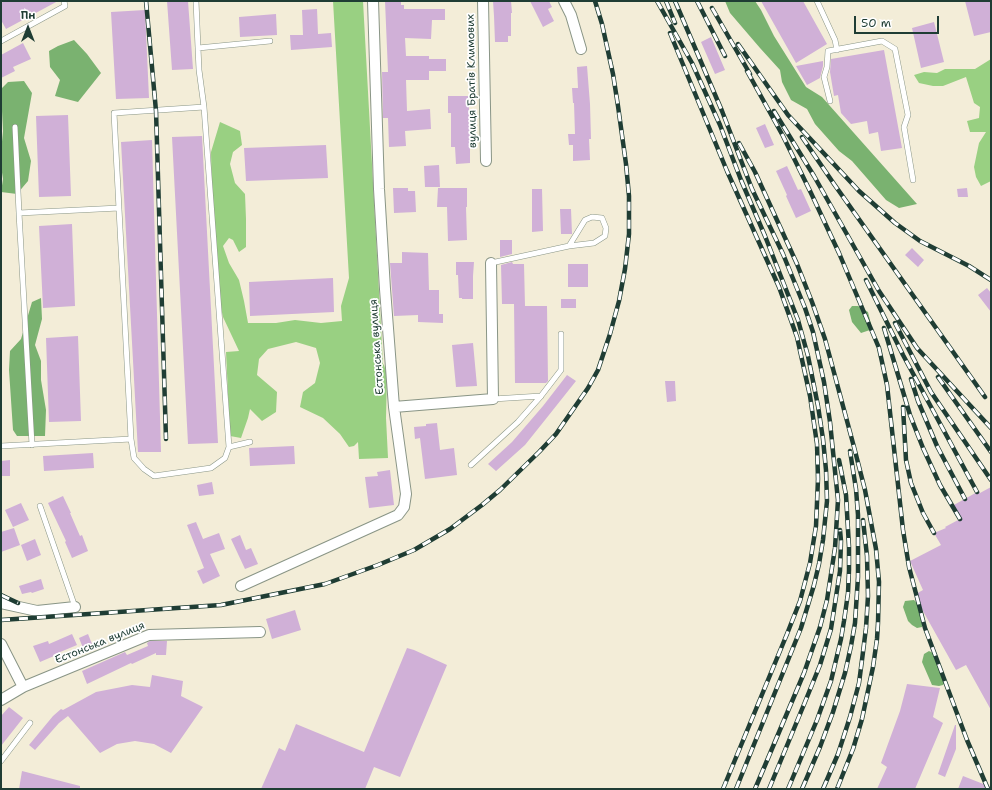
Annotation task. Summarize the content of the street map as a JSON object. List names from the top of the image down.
{
  "streets": {
    "street": ["вулиця Братів Климових", "Естонська вулиця"]
  },
  "scale_bar": "50 m",
  "north": "top"
}
